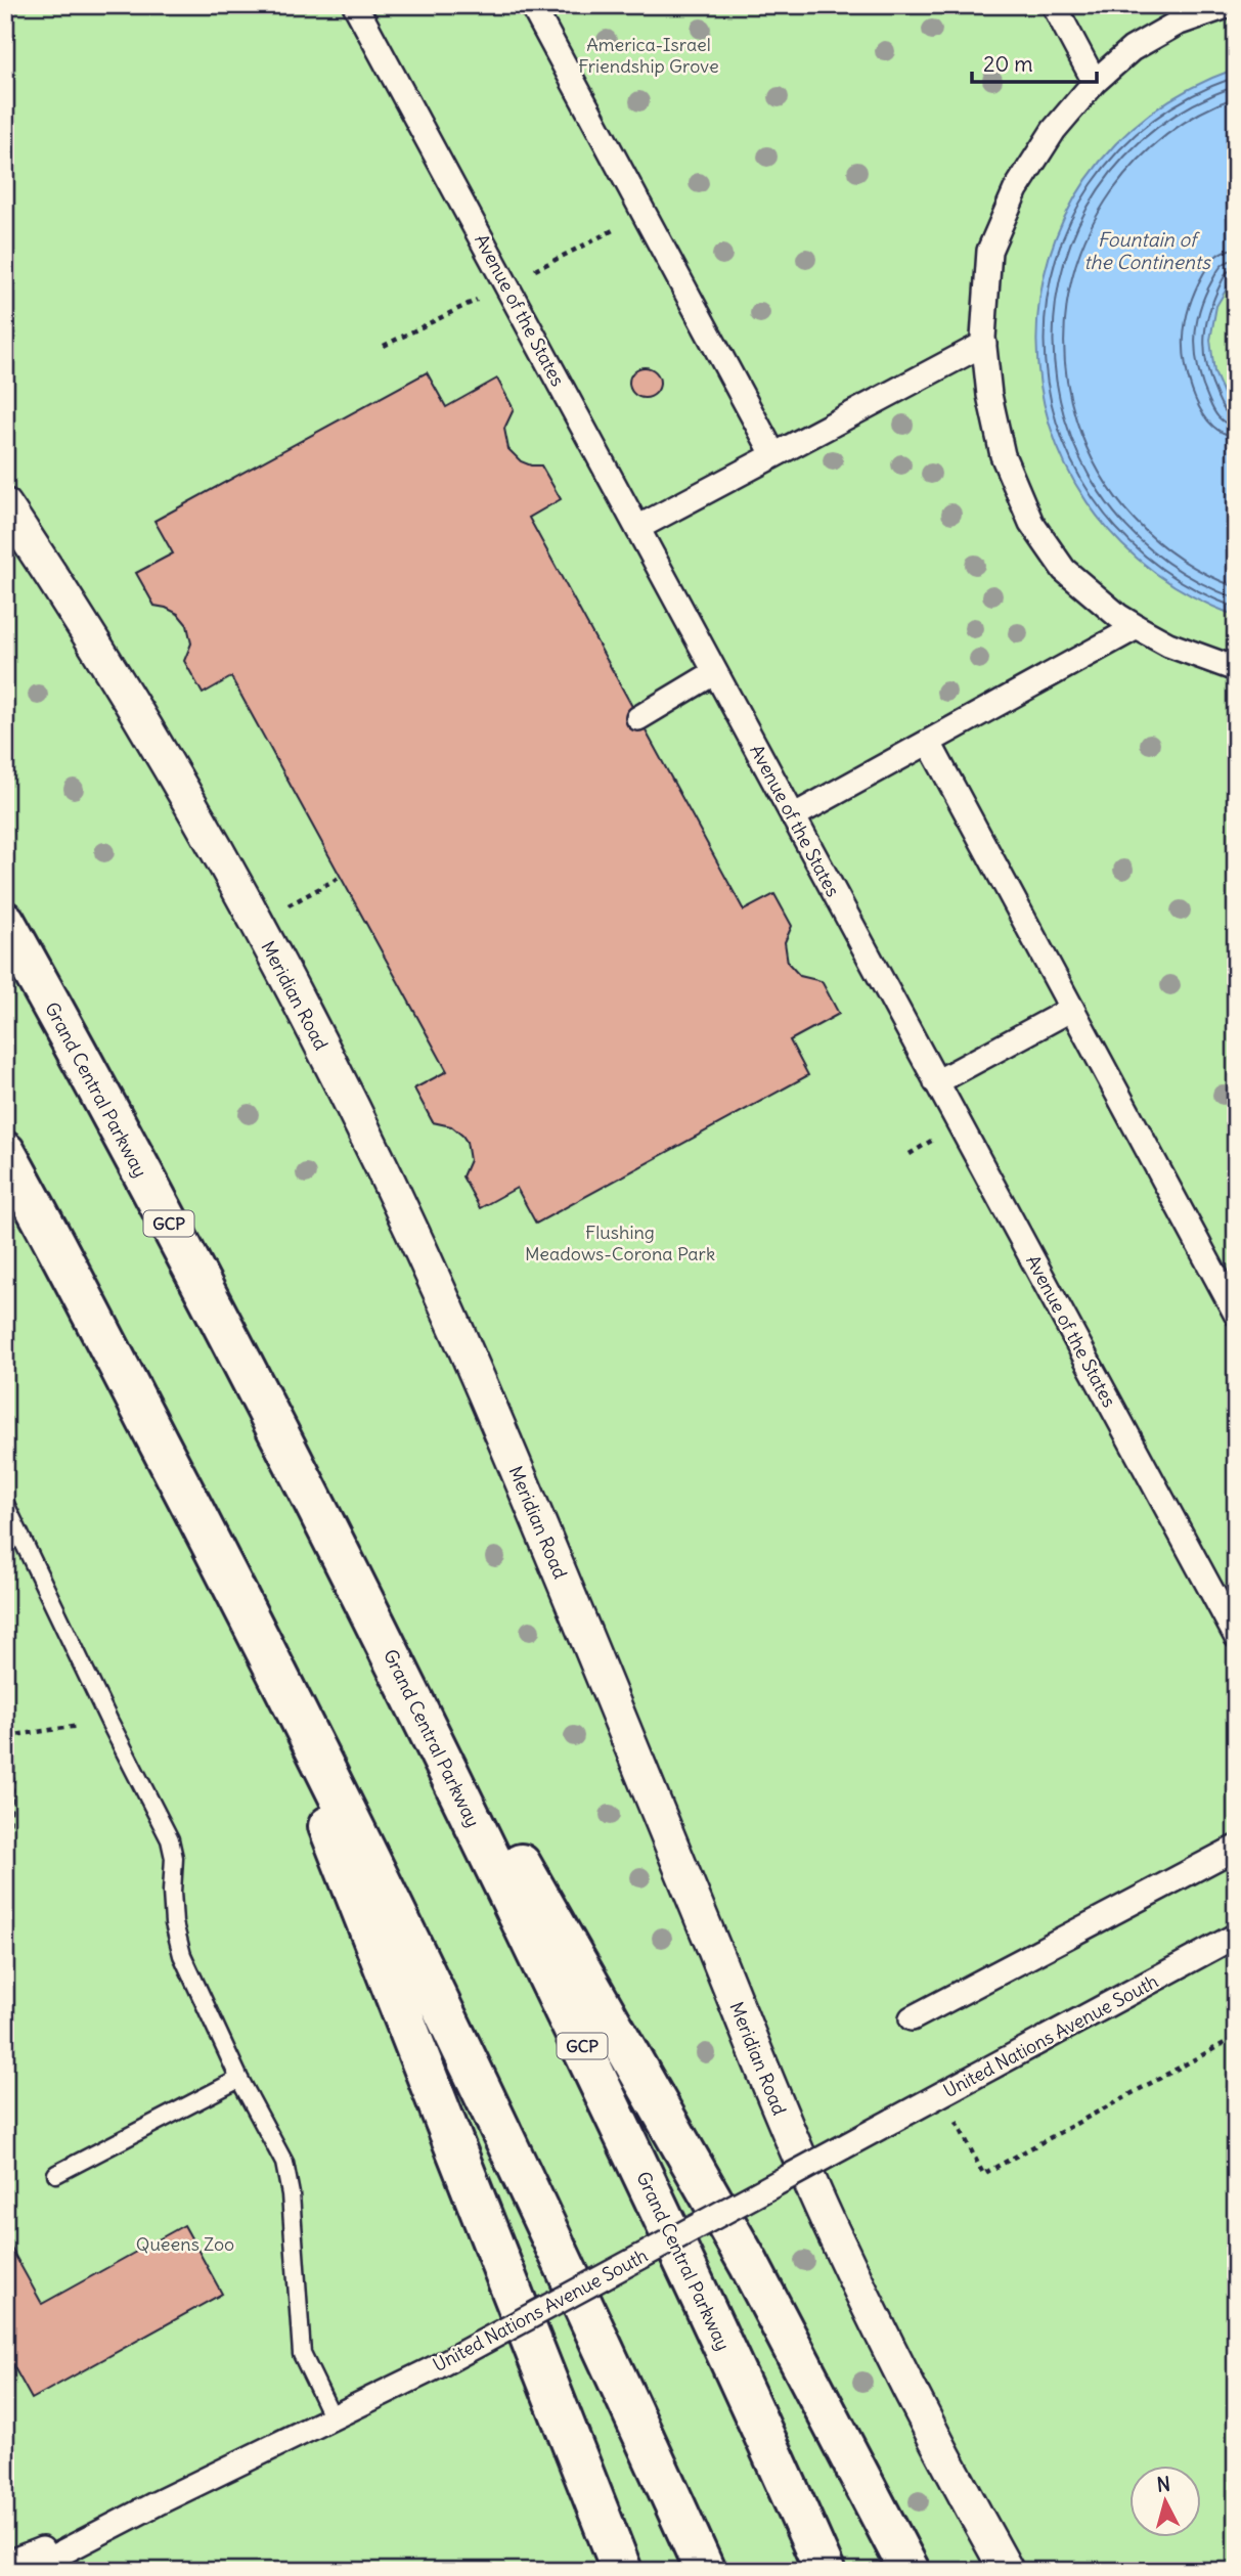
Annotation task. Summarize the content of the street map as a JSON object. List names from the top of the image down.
{
  "streets": {
    "highway": ["Grand Central Parkway", "GCP"],
    "street": ["Avenue of the States", "Meridian Road", "United Nations Avenue South"]
  },
  "water": ["Fountain of the Continents"],
  "parks": ["America-Israel Friendship Grove", "Flushing Meadows-Corona Park", "Queens Zoo"],
  "scale_bar": "20 m",
  "north": "top"
}
